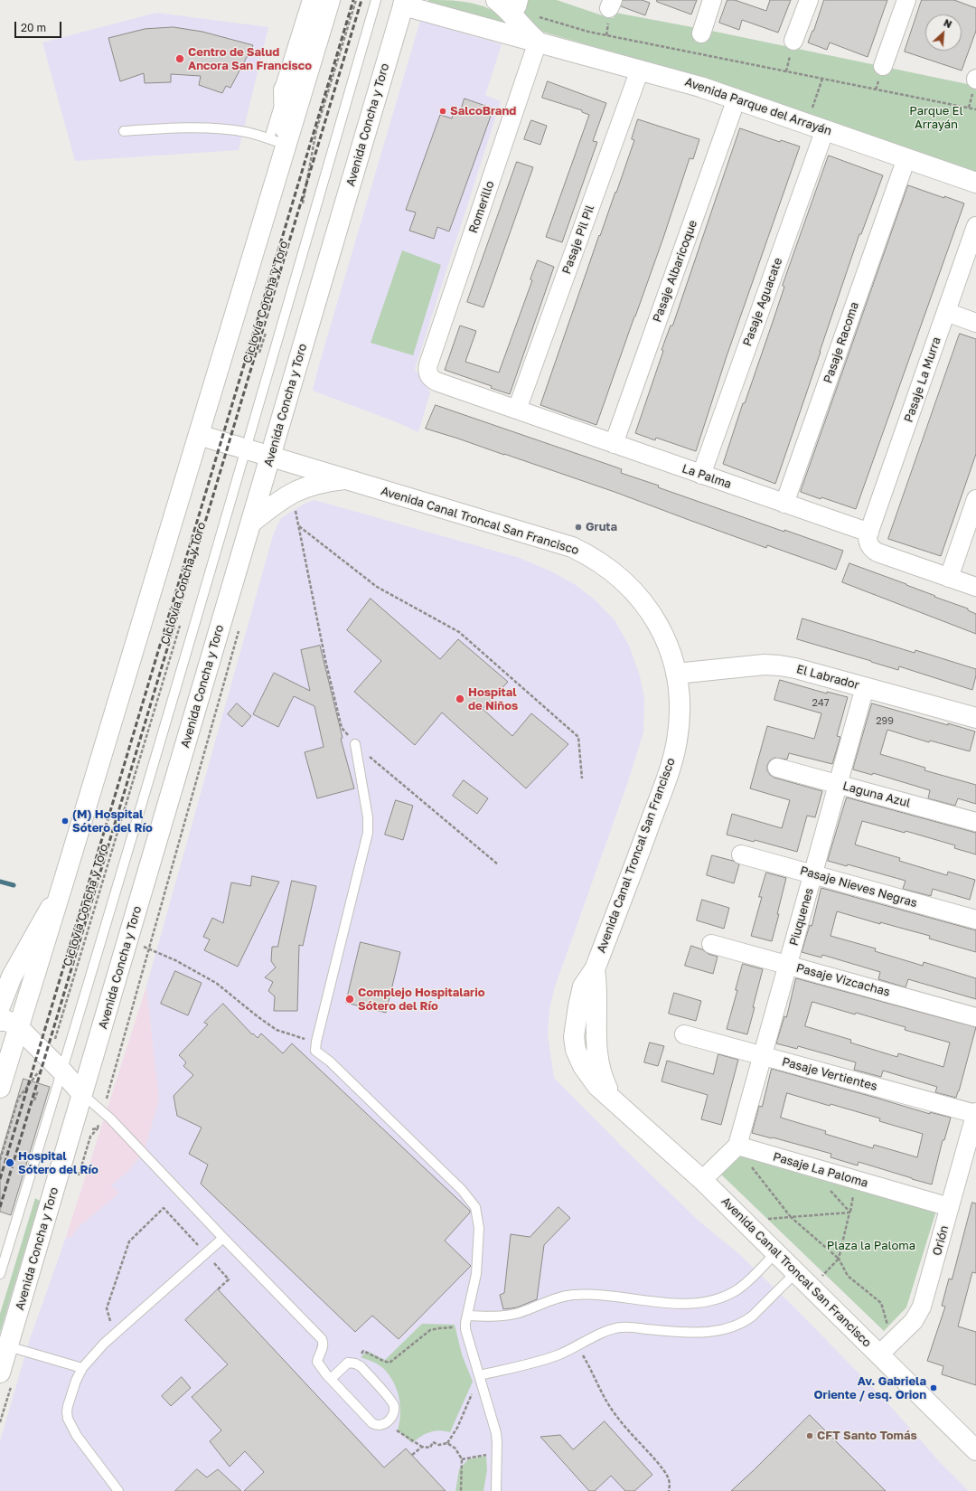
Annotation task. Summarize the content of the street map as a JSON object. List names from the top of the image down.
{
  "streets": {
    "main road": [
      "Avenida Parque del Arrayán",
      "Avenida Concha y Toro",
      "Avenida Canal Troncal San Francisco",
      "El Labrador"
    ],
    "street": [
      "Romerillo",
      "Pasaje Pil Pil",
      "Pasaje Albaricoque",
      "Pasaje Aguacate",
      "Pasaje Racoma",
      "Pasaje La Murra",
      "La Palma",
      "Laguna Azul",
      "Pasaje Nieves Negras",
      "Piuquenes",
      "Pasaje Vizcachas",
      "Pasaje Vertientes",
      "Pasaje La Paloma",
      "Orión"
    ],
    "path": ["Ciclovía Concha y Toro"]
  },
  "crossings": [
    ["Avenida Parque del Arrayán", "Avenida Concha y Toro"],
    ["Avenida Parque del Arrayán", "Romerillo"],
    ["Avenida Parque del Arrayán", "Pasaje Pil Pil"],
    ["Avenida Parque del Arrayán", "Pasaje Albaricoque"],
    ["Avenida Parque del Arrayán", "Pasaje Aguacate"],
    ["Avenida Parque del Arrayán", "Pasaje Racoma"],
    ["Avenida Concha y Toro", "Avenida Canal Troncal San Francisco"],
    ["Romerillo", "La Palma"],
    ["Pasaje Pil Pil", "La Palma"],
    ["Pasaje Albaricoque", "La Palma"],
    ["Pasaje Aguacate", "La Palma"],
    ["Pasaje Racoma", "La Palma"],
    ["Pasaje La Murra", "La Palma"],
    ["Avenida Canal Troncal San Francisco", "El Labrador"],
    ["Avenida Canal Troncal San Francisco", "Orión"],
    ["El Labrador", "Piuquenes"],
    ["Laguna Azul", "Piuquenes"],
    ["Pasaje Nieves Negras", "Piuquenes"],
    ["Piuquenes", "Pasaje Vizcachas"],
    ["Piuquenes", "Pasaje Vertientes"],
    ["Piuquenes", "Pasaje La Paloma"],
    ["Pasaje Vertientes", "Orión"],
    ["Pasaje La Paloma", "Orión"]
  ],
  "parks": ["Parque El Arrayán", "Plaza la Paloma"],
  "places": [
    "Centro de Salud Ancora San Francisco",
    "SalcoBrand",
    "Gruta",
    "Hospital de Niños",
    "(M) Hospital Sótero del Río",
    "Complejo Hospitalario Sótero del Río",
    "Hospital Sótero del Río",
    "Av. Gabriela Oriente / esq. Orion",
    "CFT Santo Tomás"
  ],
  "house_numbers": ["247", "299"],
  "scale_bar": "20 m",
  "north": "top right"
}
